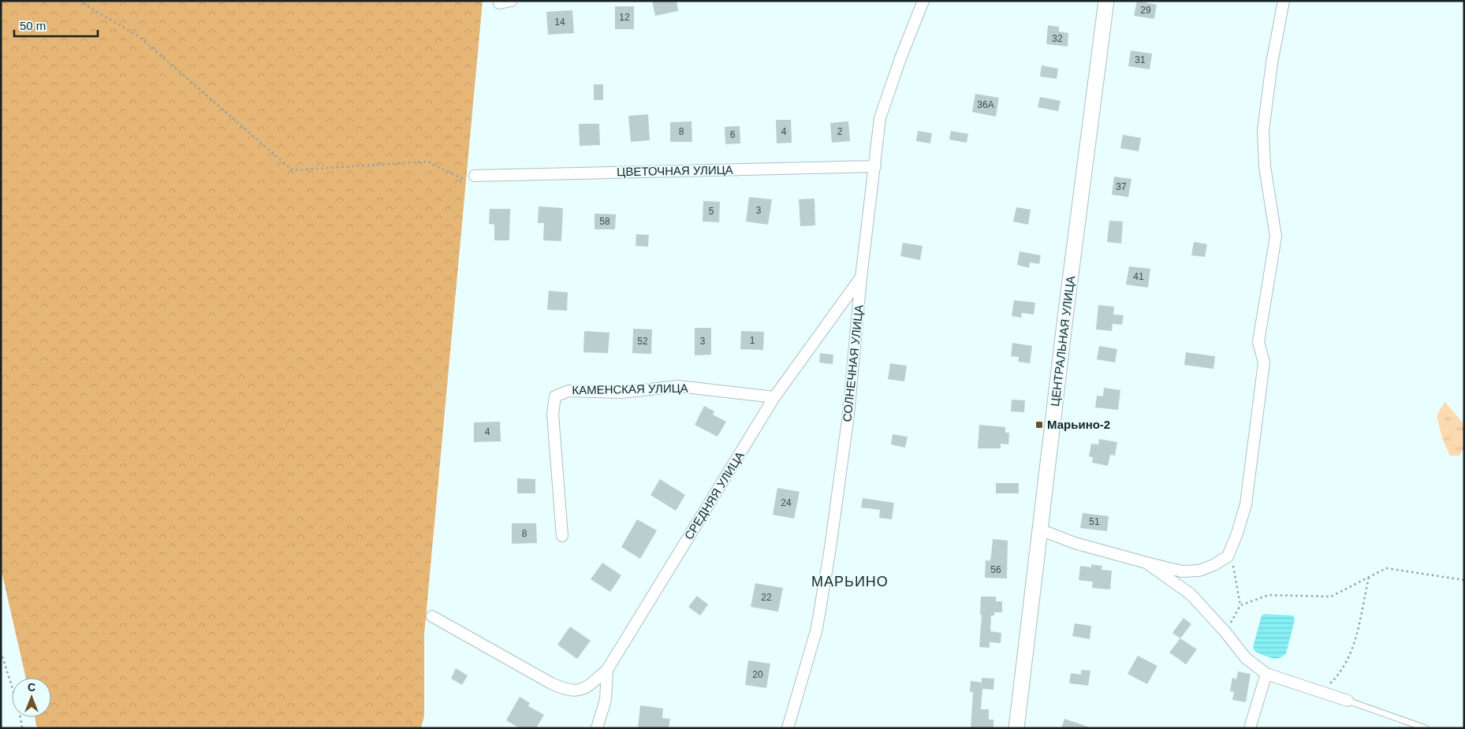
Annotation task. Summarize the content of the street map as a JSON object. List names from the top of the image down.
{
  "streets": {
    "main road": ["ЦЕНТРАЛЬНАЯ УЛИЦА"],
    "street": [
      "ЦВЕТОЧНАЯ УЛИЦА",
      "СОЛНЕЧНАЯ УЛИЦА",
      "КАМЕНСКАЯ УЛИЦА",
      "СРЕДНЯЯ УЛИЦА"
    ]
  },
  "crossings": [
    ["ЦВЕТОЧНАЯ УЛИЦА", "СОЛНЕЧНАЯ УЛИЦА"],
    ["СОЛНЕЧНАЯ УЛИЦА", "СРЕДНЯЯ УЛИЦА"],
    ["КАМЕНСКАЯ УЛИЦА", "СРЕДНЯЯ УЛИЦА"]
  ],
  "districts": ["МАРЬИНО"],
  "places": {
    "transit": ["Марьино-2"]
  },
  "house_numbers": [
    "29",
    "12",
    "14",
    "32",
    "31",
    "36А",
    "8",
    "4",
    "2",
    "6",
    "37",
    "3",
    "5",
    "58",
    "41",
    "1",
    "52",
    "3",
    "4",
    "24",
    "51",
    "8",
    "56",
    "22",
    "20"
  ],
  "scale_bar": "50 m",
  "north": "top"
}
